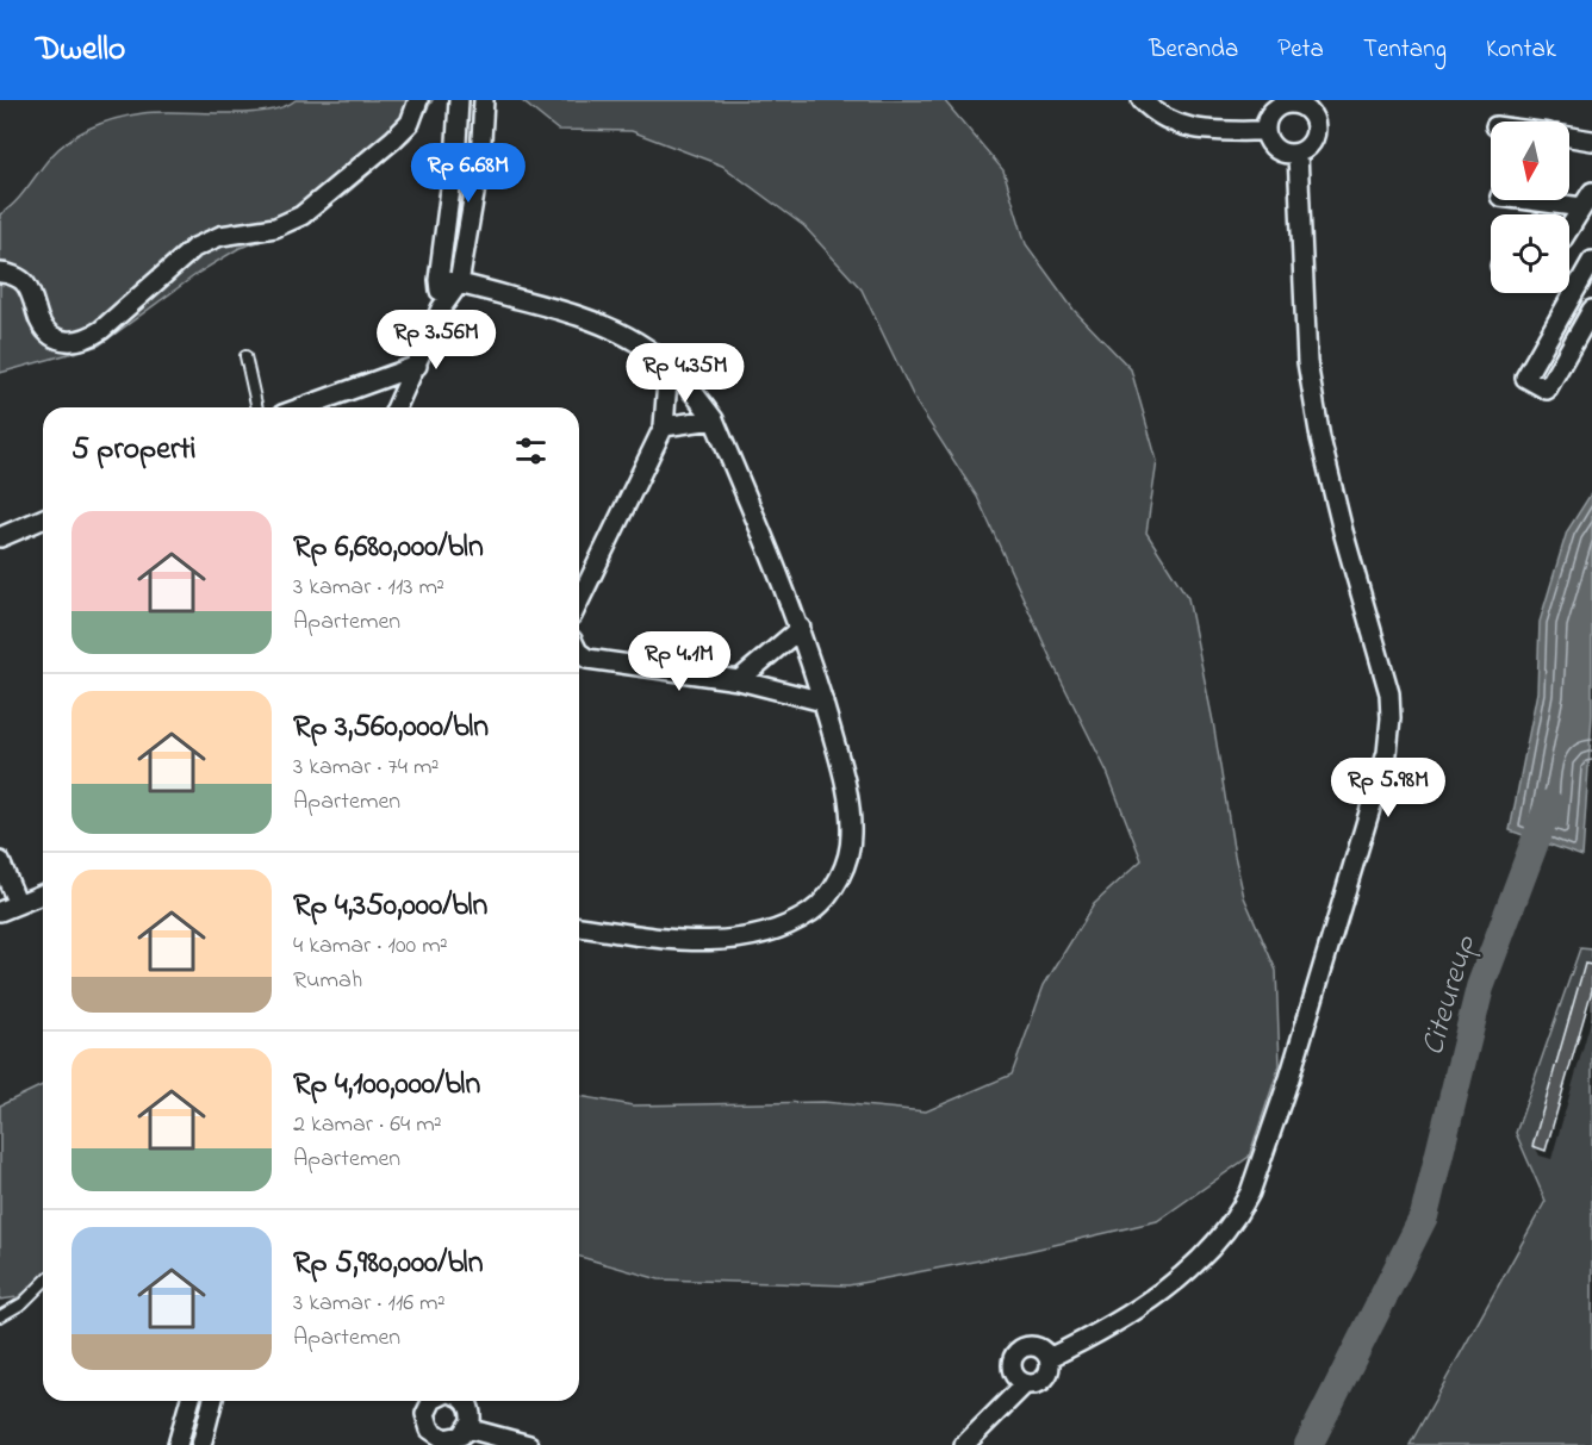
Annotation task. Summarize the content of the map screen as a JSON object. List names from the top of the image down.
{
  "water": ["Citeureup"],
  "north": "bottom",
  "page": {
    "header": "Dwello",
    "nav": [
      "Beranda",
      "Peta",
      "Tentang",
      "Kontak"
    ],
    "price": [
      "Rp 6.68M",
      "Rp 3.56M",
      "Rp 4.35M",
      "Rp 4.1M",
      "Rp 5.98M"
    ],
    "heading": "5 properti",
    "list": [
      {
        "name": "Rp 6,680,000/bln",
        "note": "3 kamar · 113 m² · Apartemen"
      },
      {
        "name": "Rp 3,560,000/bln",
        "note": "3 kamar · 74 m² · Apartemen"
      },
      {
        "name": "Rp 4,350,000/bln",
        "note": "4 kamar · 100 m² · Rumah"
      },
      {
        "name": "Rp 4,100,000/bln",
        "note": "2 kamar · 64 m² · Apartemen"
      },
      {
        "name": "Rp 5,980,000/bln",
        "note": "3 kamar · 116 m² · Apartemen"
      }
    ]
  }
}
